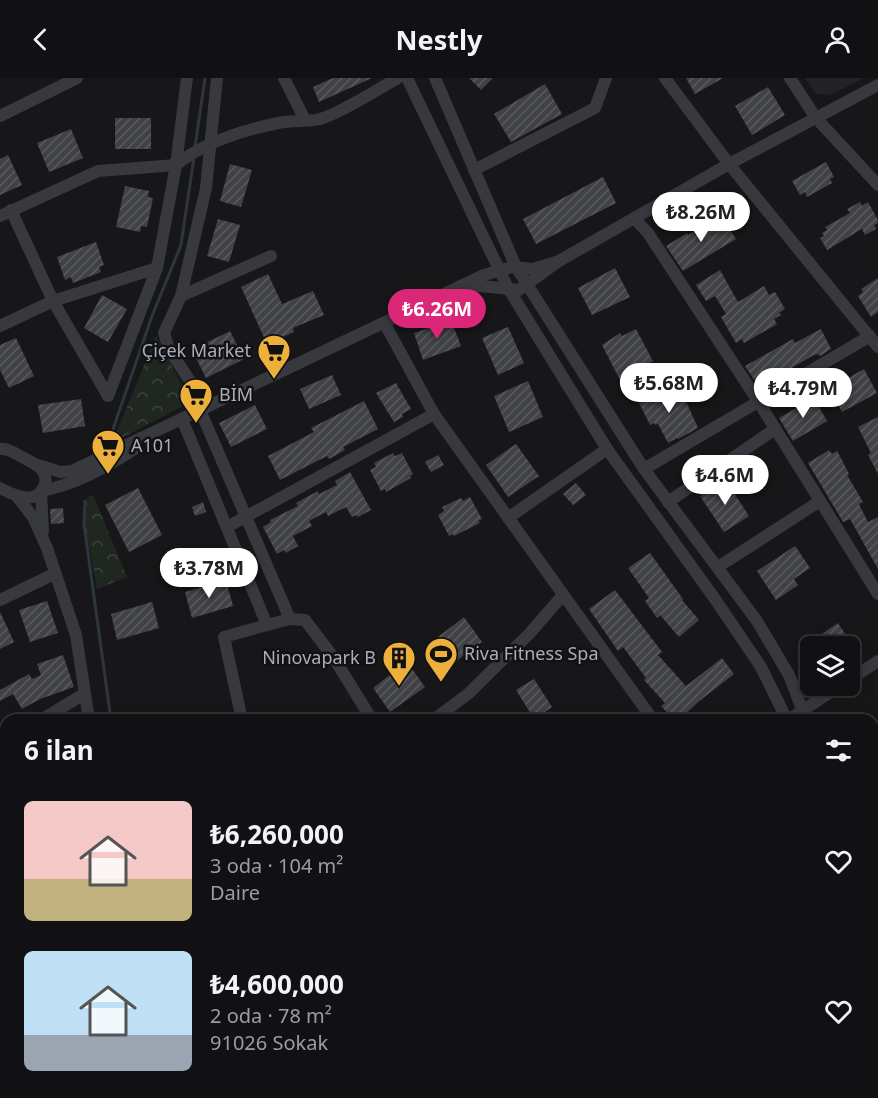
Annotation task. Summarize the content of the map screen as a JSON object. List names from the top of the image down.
{
  "places": {
    "supermarket": ["Çiçek Market", "BİM", "A101"],
    "sports": ["Riva Fitness Spa"],
    "building": ["Ninovapark B"]
  },
  "page": {
    "header": "Nestly",
    "price": [
      "₺8.26M",
      "₺6.26M",
      "₺5.68M",
      "₺4.79M",
      "₺4.6M",
      "₺3.78M"
    ],
    "heading": "6 ilan",
    "list": [
      {
        "name": "₺6,260,000",
        "note": "3 oda · 104 m² · Daire"
      },
      {
        "name": "₺4,600,000",
        "note": "2 oda · 78 m² · 91026 Sokak"
      }
    ]
  }
}
